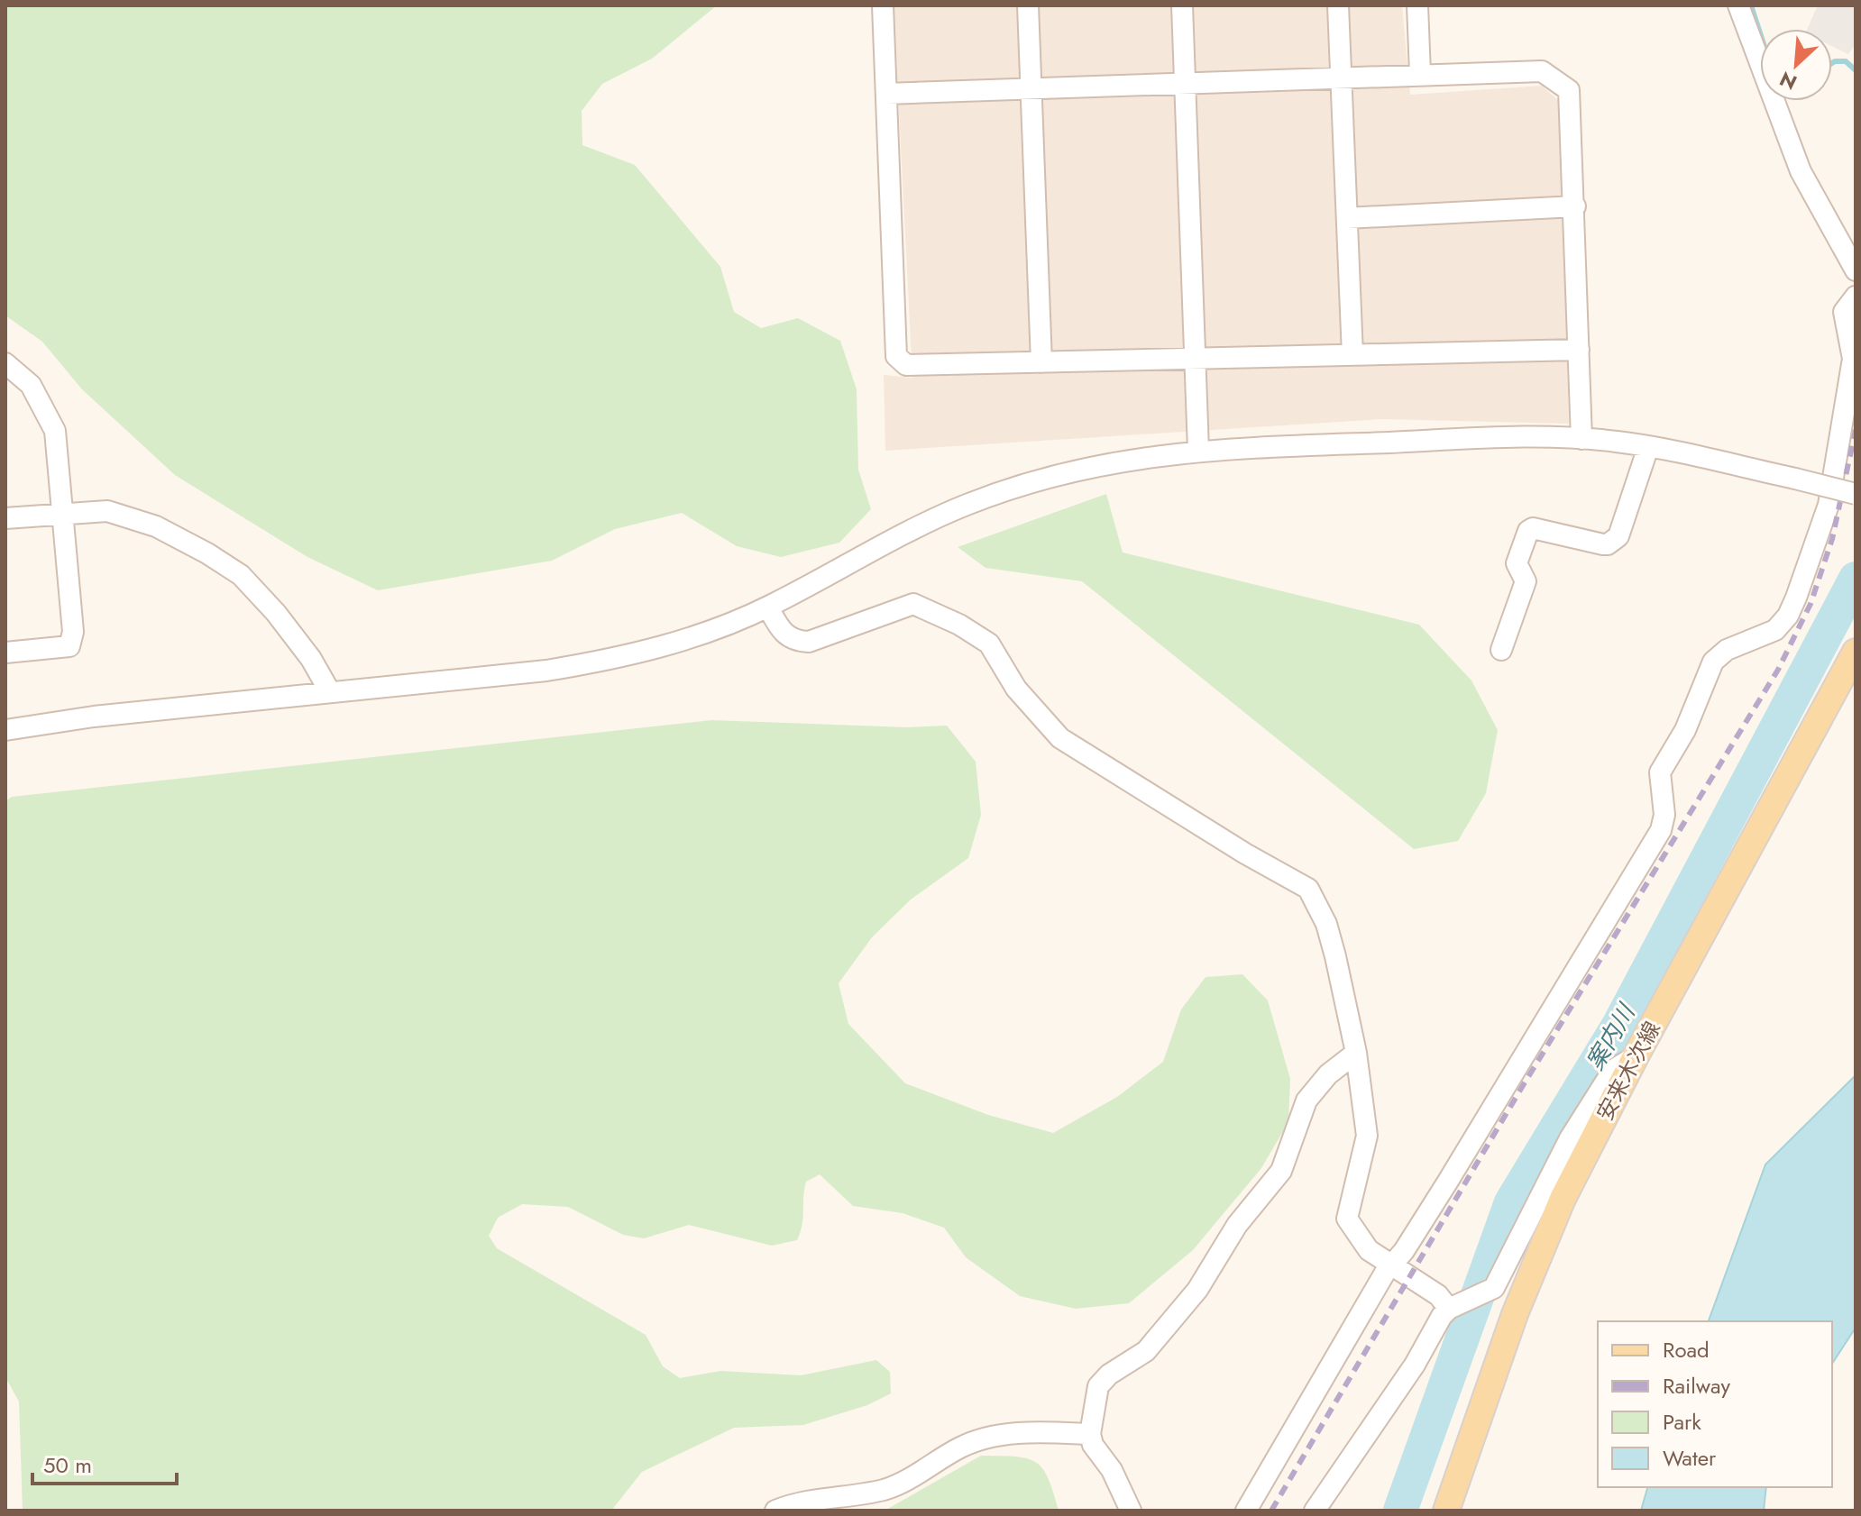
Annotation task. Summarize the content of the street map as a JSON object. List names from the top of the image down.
{
  "streets": {
    "main road": ["安来木次線"]
  },
  "water": ["案内川"],
  "legend": [
    "Road",
    "Railway",
    "Park",
    "Water"
  ],
  "scale_bar": "50 m",
  "north": "bottom left"
}
